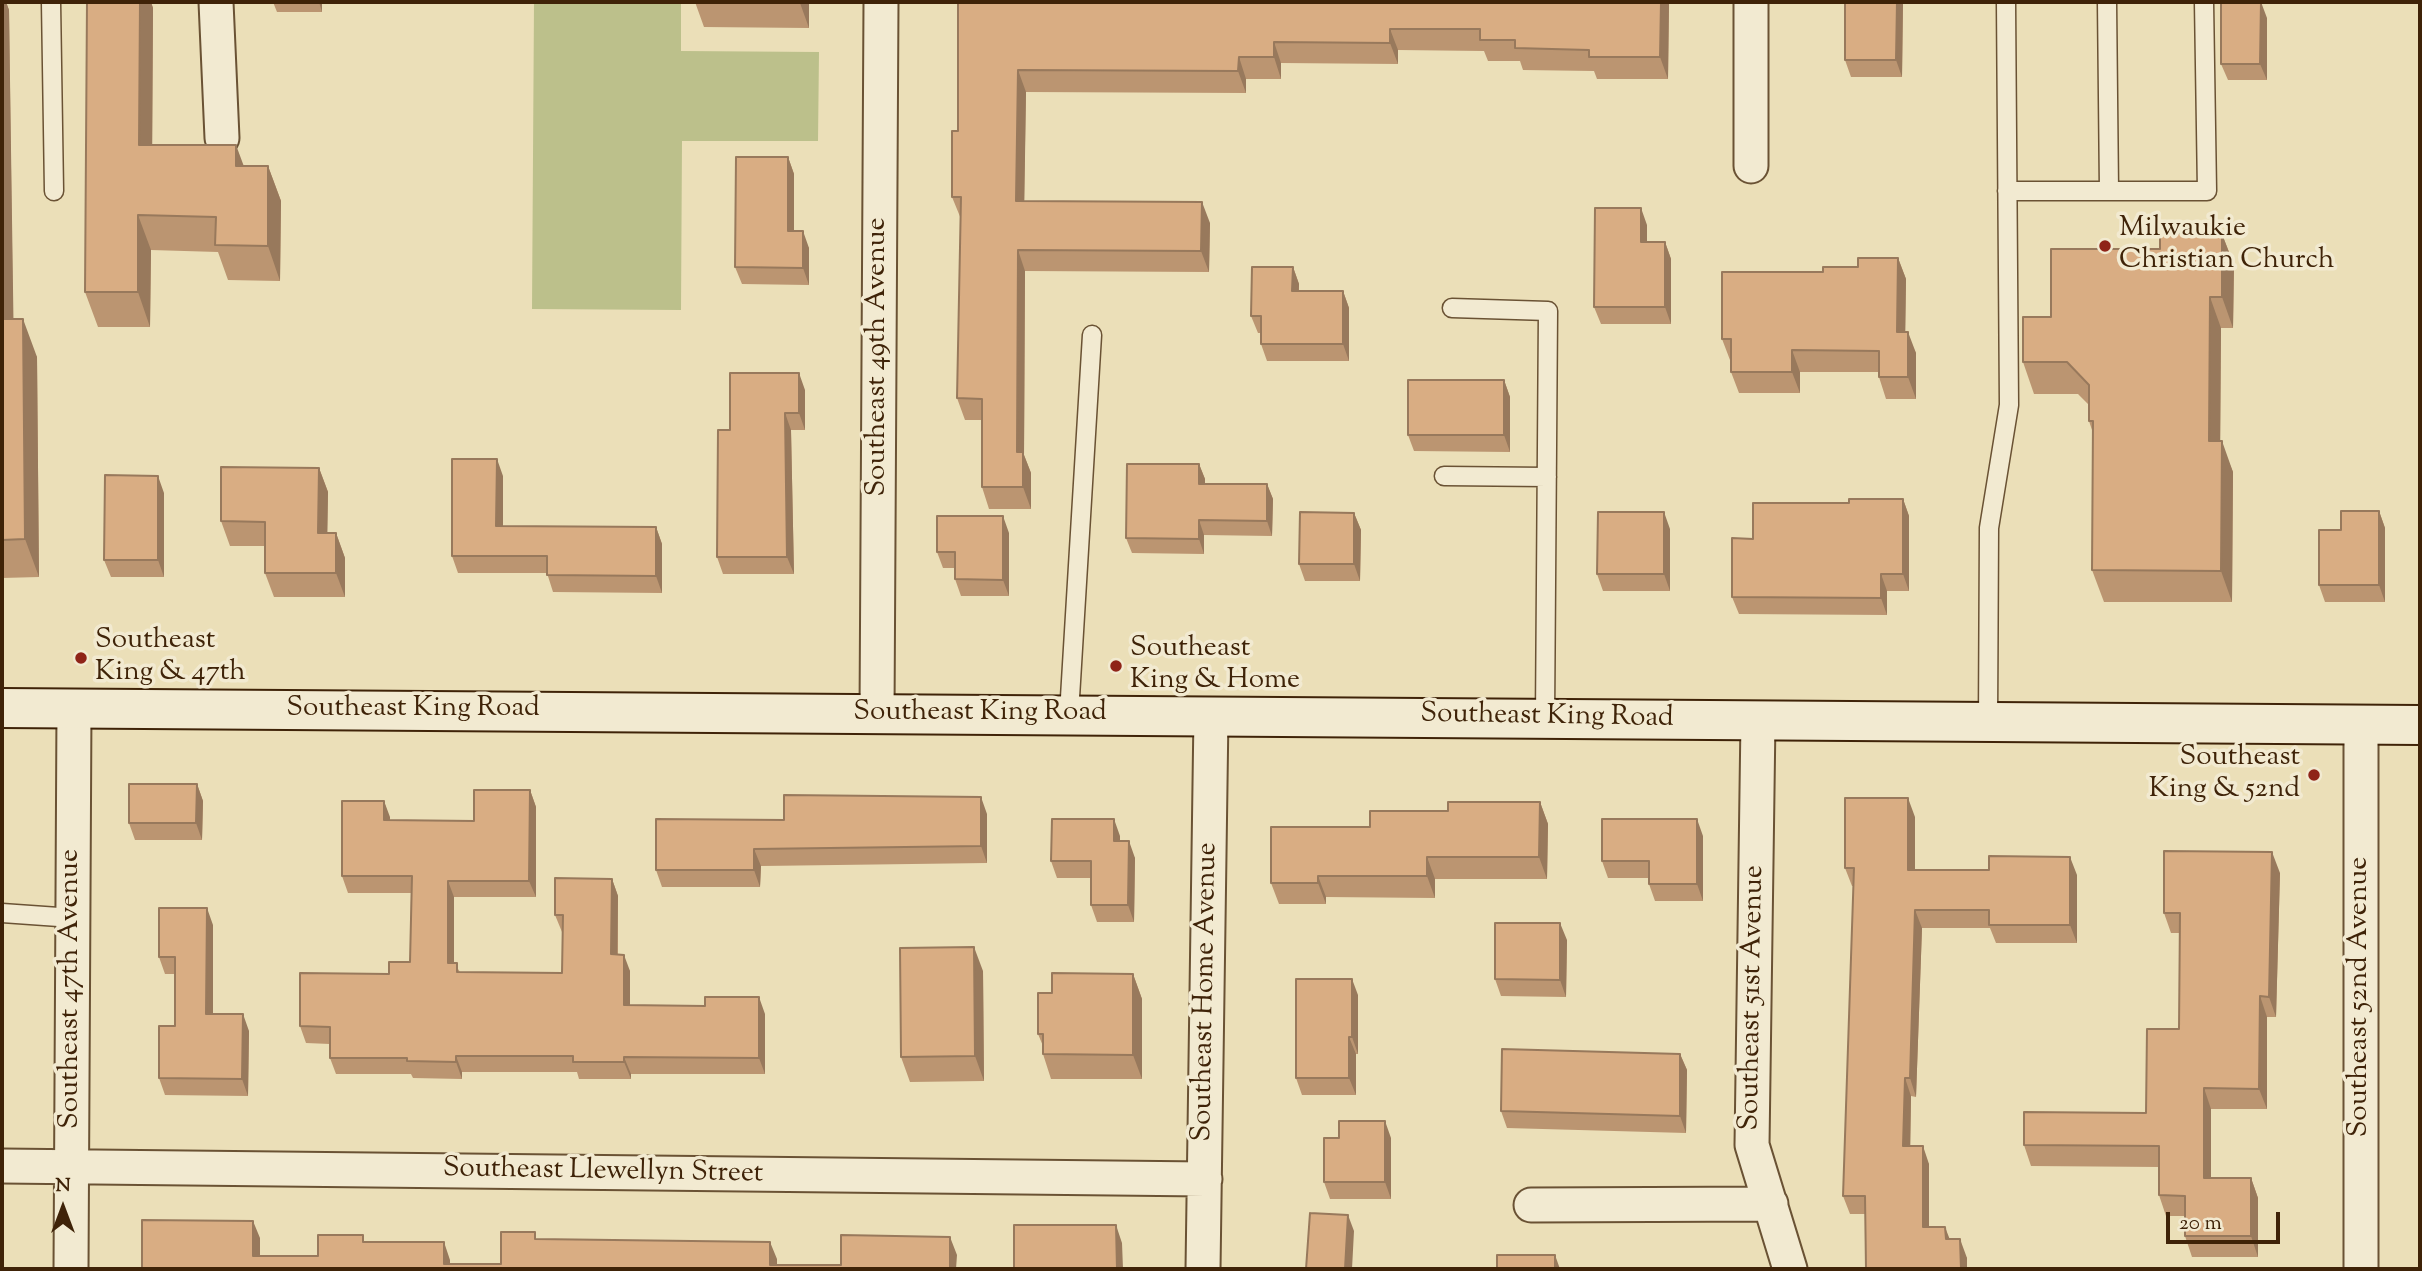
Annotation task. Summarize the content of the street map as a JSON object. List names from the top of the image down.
{
  "streets": {
    "main road": ["Southeast King Road"],
    "street": [
      "Southeast 49th Avenue",
      "Southeast 47th Avenue",
      "Southeast Home Avenue",
      "Southeast 52nd Avenue",
      "Southeast 51st Avenue",
      "Southeast Llewellyn Street"
    ]
  },
  "crossings": [
    ["Southeast 49th Avenue", "Southeast King Road"],
    ["Southeast King Road", "Southeast 47th Avenue"],
    ["Southeast King Road", "Southeast Home Avenue"],
    ["Southeast King Road", "Southeast 52nd Avenue"],
    ["Southeast King Road", "Southeast 51st Avenue"],
    ["Southeast 47th Avenue", "Southeast Llewellyn Street"],
    ["Southeast Home Avenue", "Southeast Llewellyn Street"]
  ],
  "places": [
    "Milwaukie Christian Church",
    "Southeast King & 47th",
    "Southeast King & Home",
    "Southeast King & 52nd"
  ],
  "scale_bar": "20 m",
  "north": "top"
}
